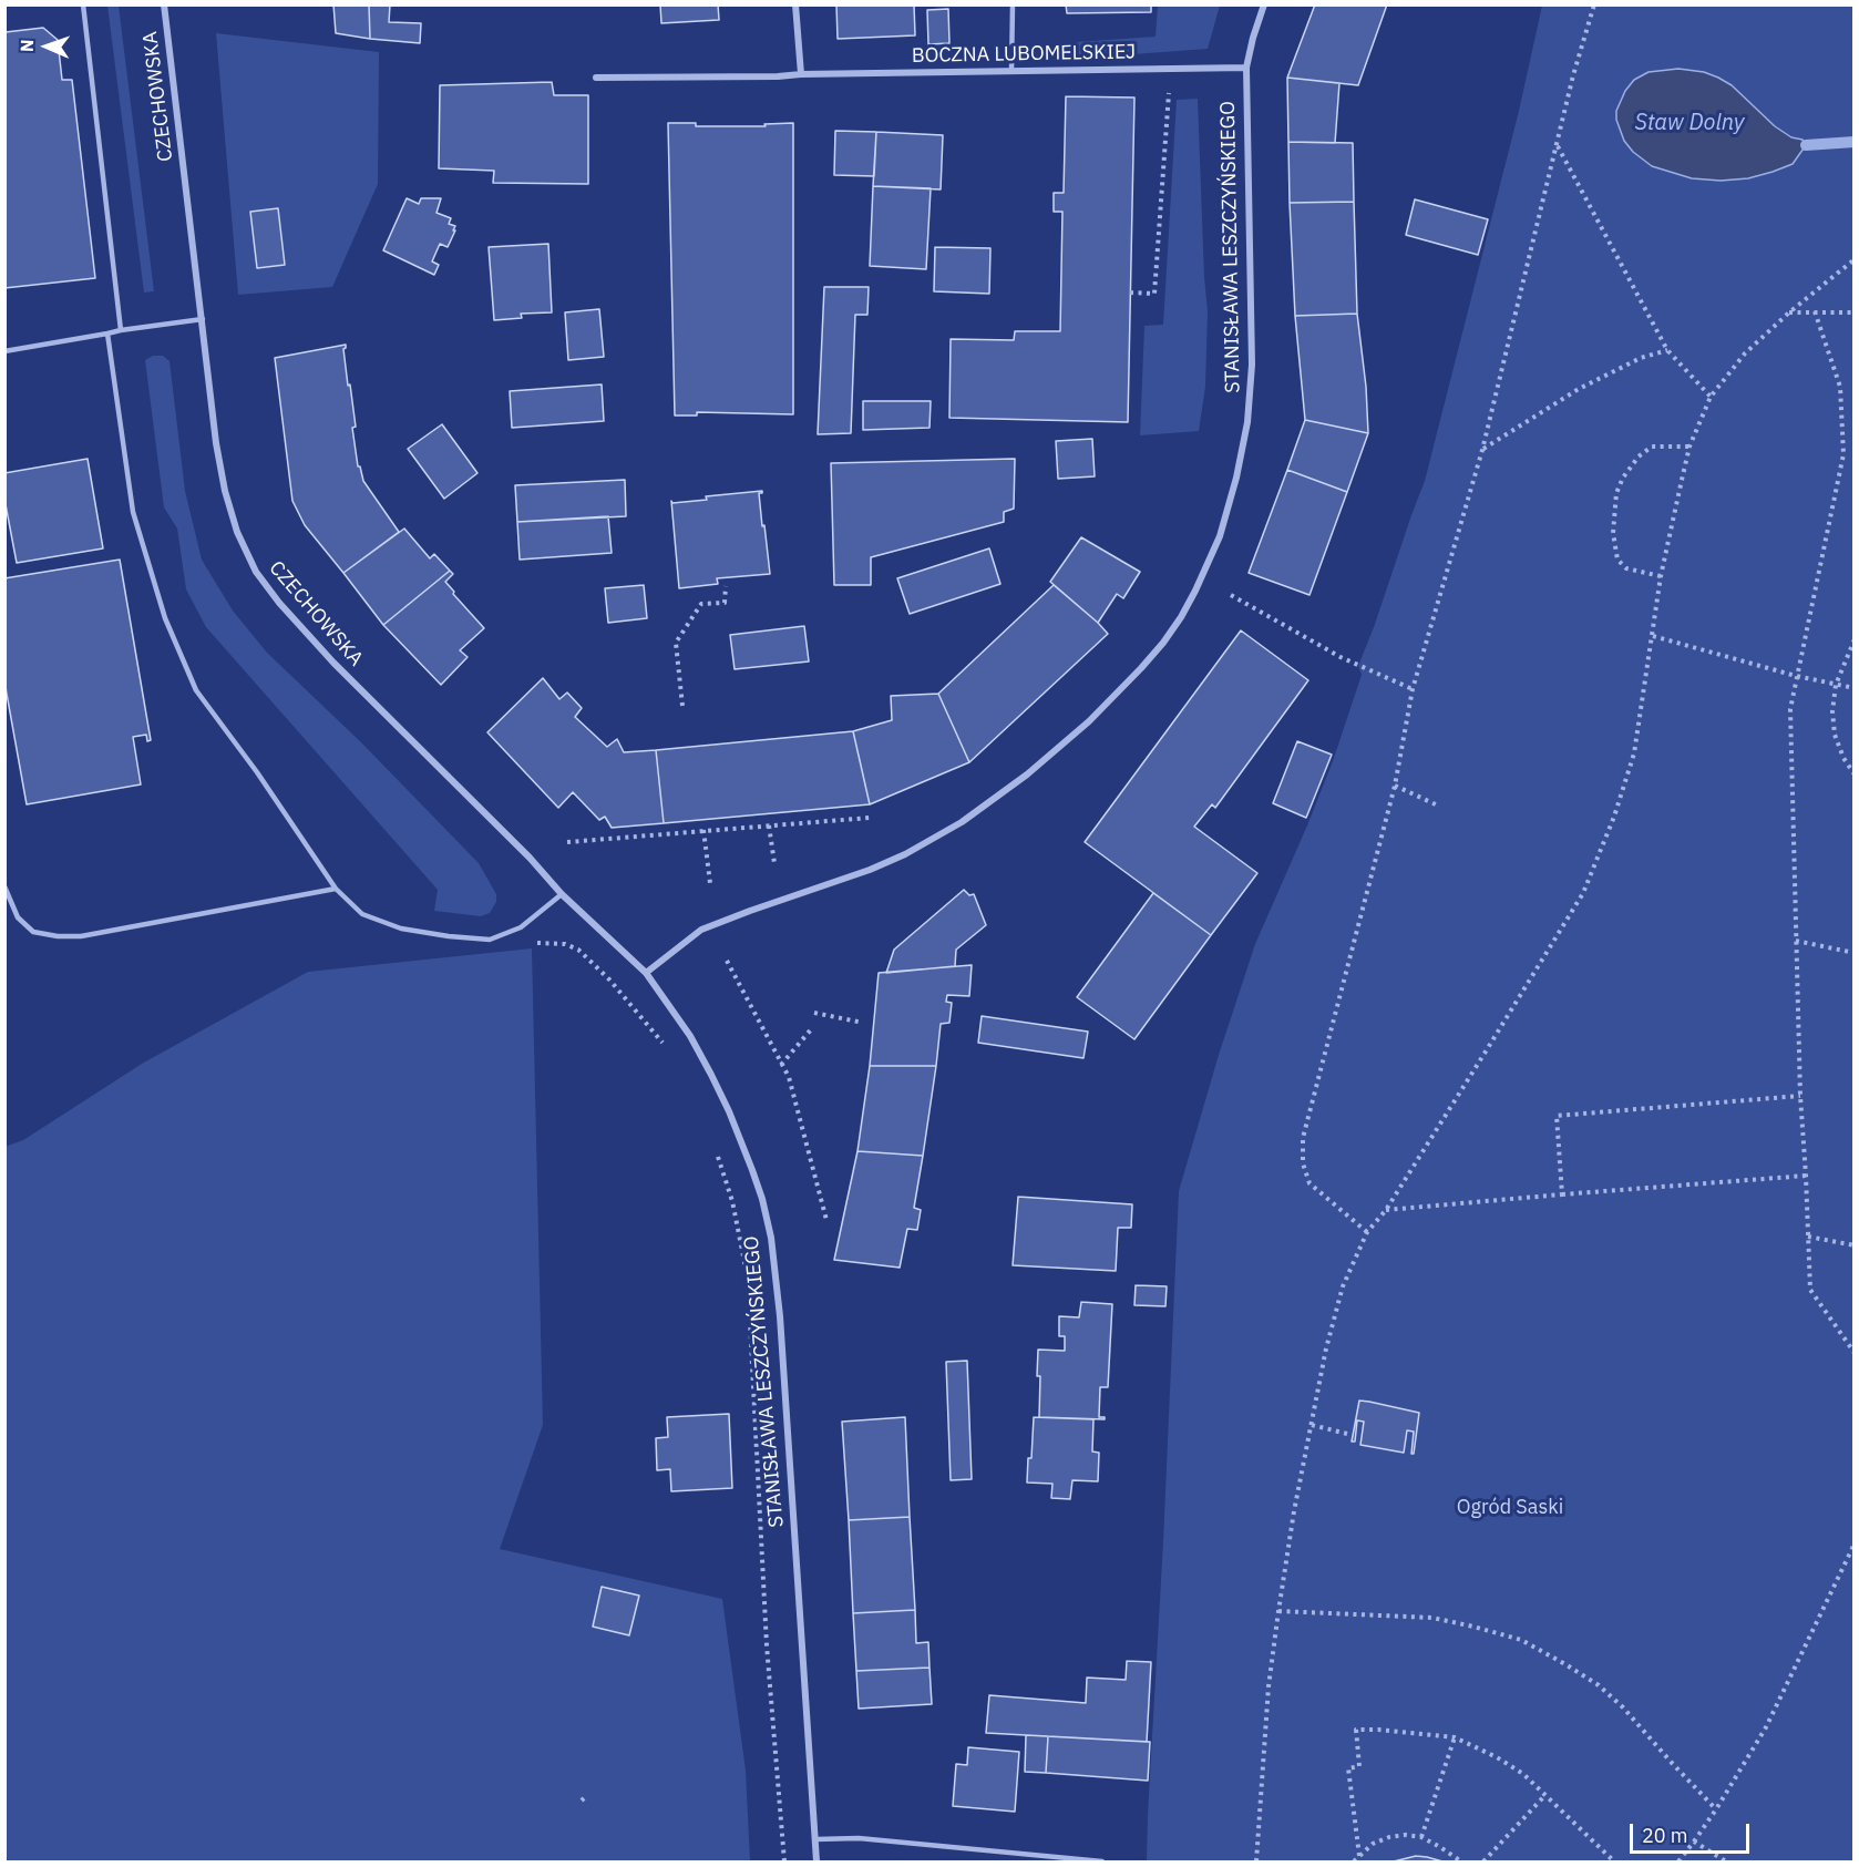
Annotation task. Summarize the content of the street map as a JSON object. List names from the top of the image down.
{
  "streets": {
    "street": ["BOCZNA LUBOMELSKIEJ", "CZECHOWSKA", "STANISŁAWA LESZCZYŃSKIEGO"]
  },
  "crossings": [
    ["BOCZNA LUBOMELSKIEJ", "STANISŁAWA LESZCZYŃSKIEGO"],
    ["CZECHOWSKA", "STANISŁAWA LESZCZYŃSKIEGO"]
  ],
  "water": ["Staw Dolny"],
  "parks": ["Ogród Saski"],
  "scale_bar": "20 m",
  "north": "left"
}
